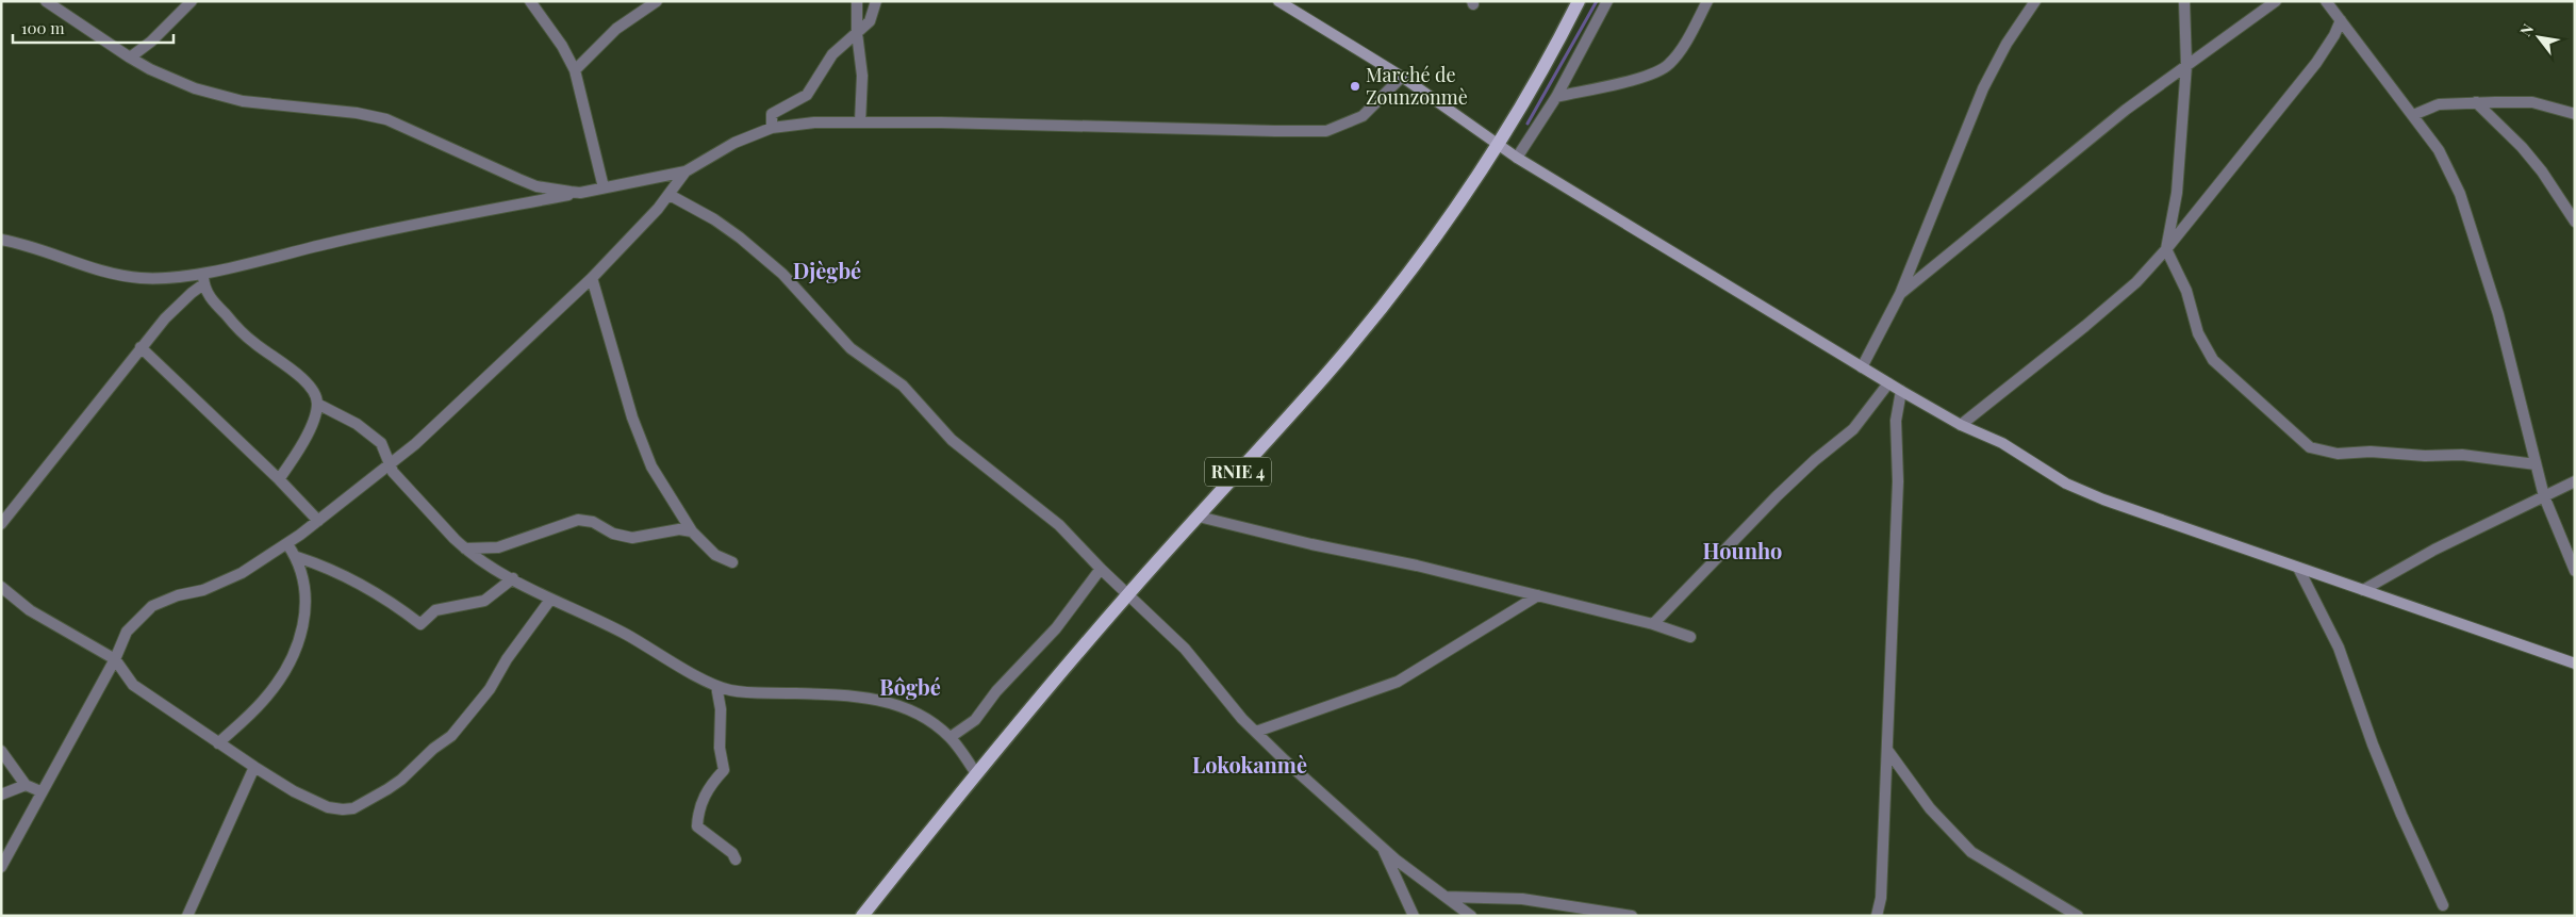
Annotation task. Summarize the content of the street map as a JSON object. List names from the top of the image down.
{
  "streets": {
    "main road": ["RNIE 4"]
  },
  "districts": [
    "Djègbé",
    "Hounho",
    "Bôgbé",
    "Lokokanmè"
  ],
  "places": ["Marché de Zounzonmè"],
  "scale_bar": "100 m",
  "north": "top left"
}
